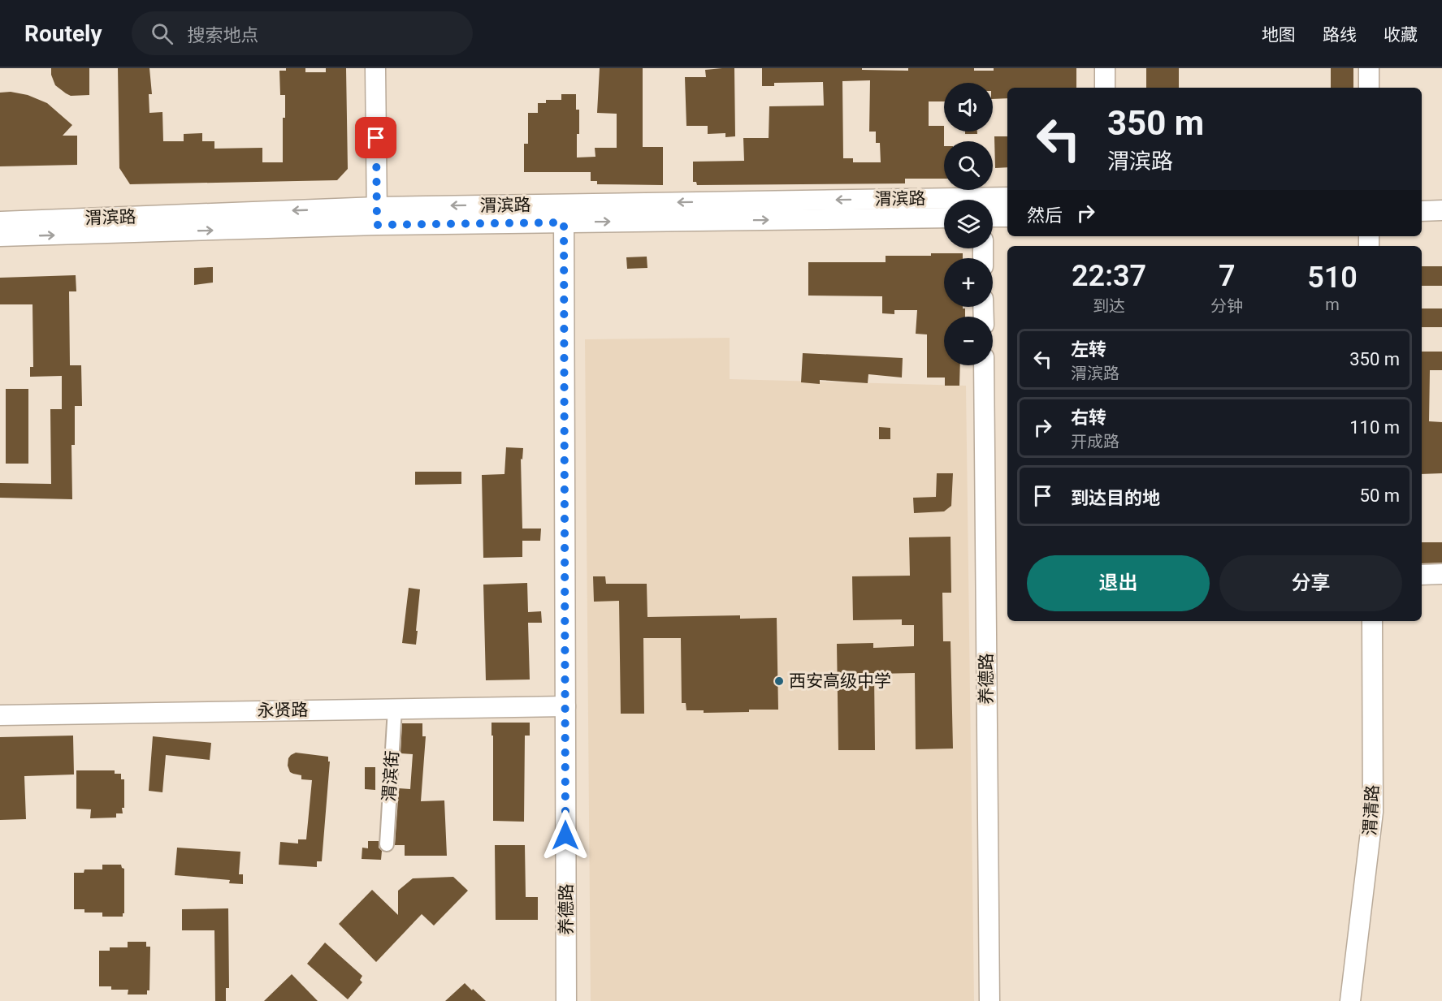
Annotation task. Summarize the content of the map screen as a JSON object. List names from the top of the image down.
{
  "streets": {
    "street": [
      "渭滨路",
      "养德路",
      "永贤路",
      "渭滨街",
      "渭清路"
    ]
  },
  "crossings": [
    ["渭滨路", "养德路"],
    ["养德路", "永贤路"],
    ["永贤路", "渭滨街"]
  ],
  "places": ["西安高级中学"],
  "page": {
    "header": "Routely",
    "search": "搜索地点",
    "nav": ["地图", "路线", "收藏"],
    "map_buttons": ["+", "−"],
    "turn": ["350 m", "渭滨路"],
    "then": "然后",
    "eta": [
      "22:37",
      "到达",
      "7",
      "分钟",
      "510",
      "m"
    ],
    "list": [
      {
        "name": "左转",
        "note": "渭滨路",
        "value": "350 m"
      },
      {
        "name": "右转",
        "note": "开成路",
        "value": "110 m"
      },
      {
        "name": "到达目的地",
        "value": "50 m"
      }
    ],
    "buttons": ["退出", "分享"]
  }
}
